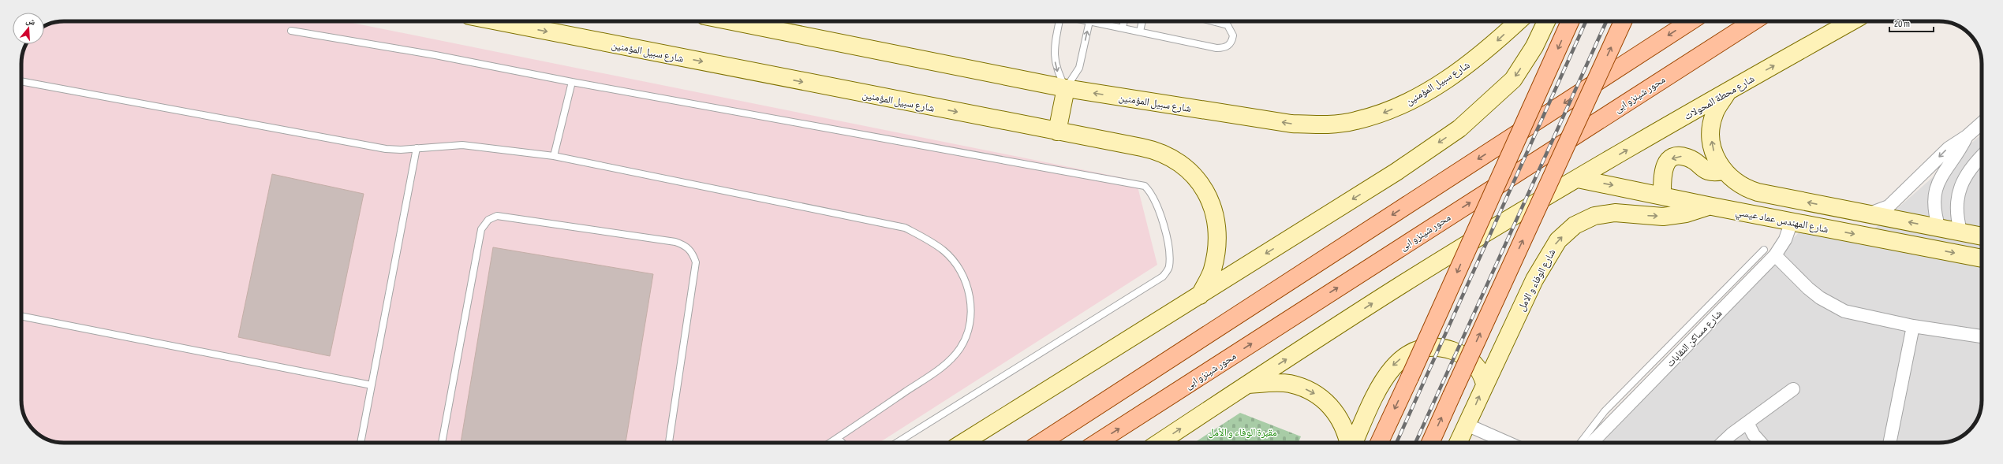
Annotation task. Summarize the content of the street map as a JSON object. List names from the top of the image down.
{
  "streets": {
    "main road": ["محور شينزو ابى"],
    "street": [
      "شارع سبيل المؤمنين",
      "شارع محطة المحولات",
      "شارع المهندس عماد عيسي",
      "شارع الوفاء و الامل",
      "شارع مساكن النقابات"
    ]
  },
  "crossings": [
    ["شارع محطة المحولات", "شارع المهندس عماد عيسي"],
    ["شارع المهندس عماد عيسي", "شارع الوفاء و الامل"],
    ["شارع المهندس عماد عيسي", "شارع مساكن النقابات"]
  ],
  "one_way": ["شارع الوفاء و الامل"],
  "parks": ["مقبرة الوفاء و الأمل"],
  "scale_bar": "20 m",
  "north": "top"
}
